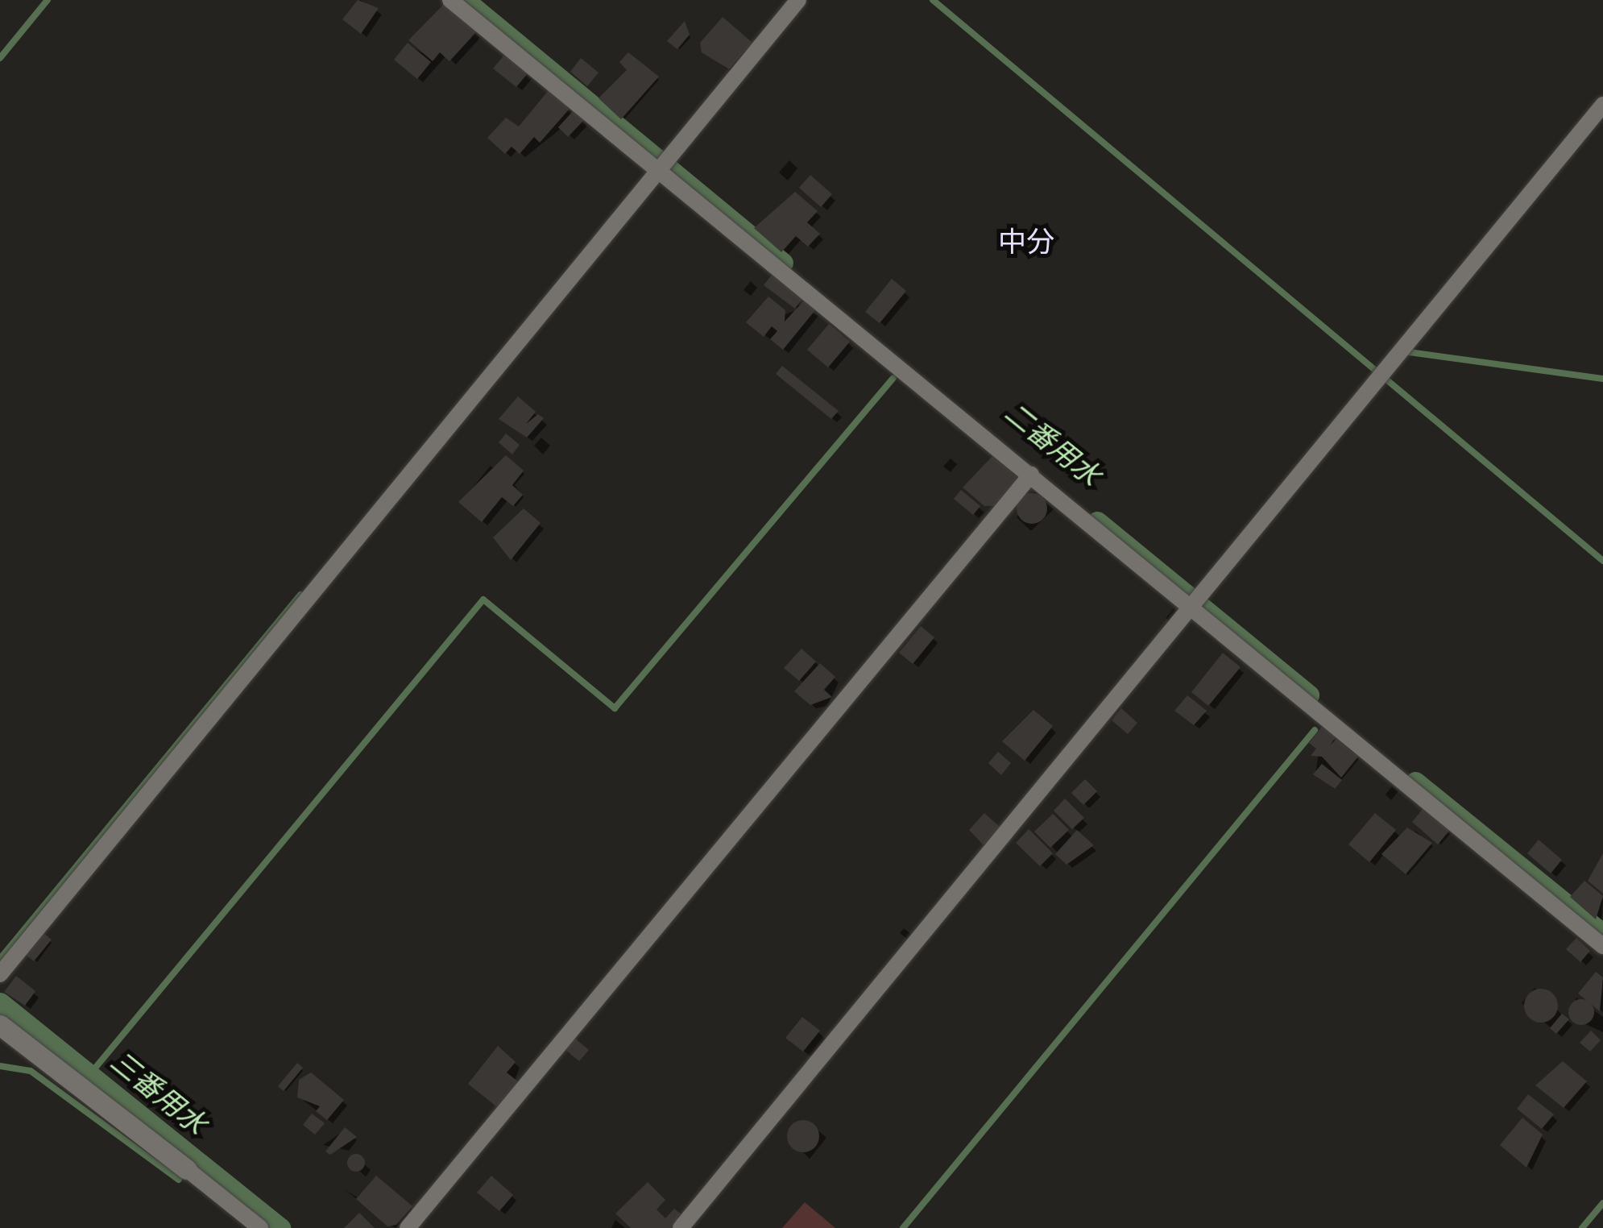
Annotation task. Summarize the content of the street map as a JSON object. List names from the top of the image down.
{
  "districts": ["中分"],
  "water": ["二番用水", "三番用水"]
}
